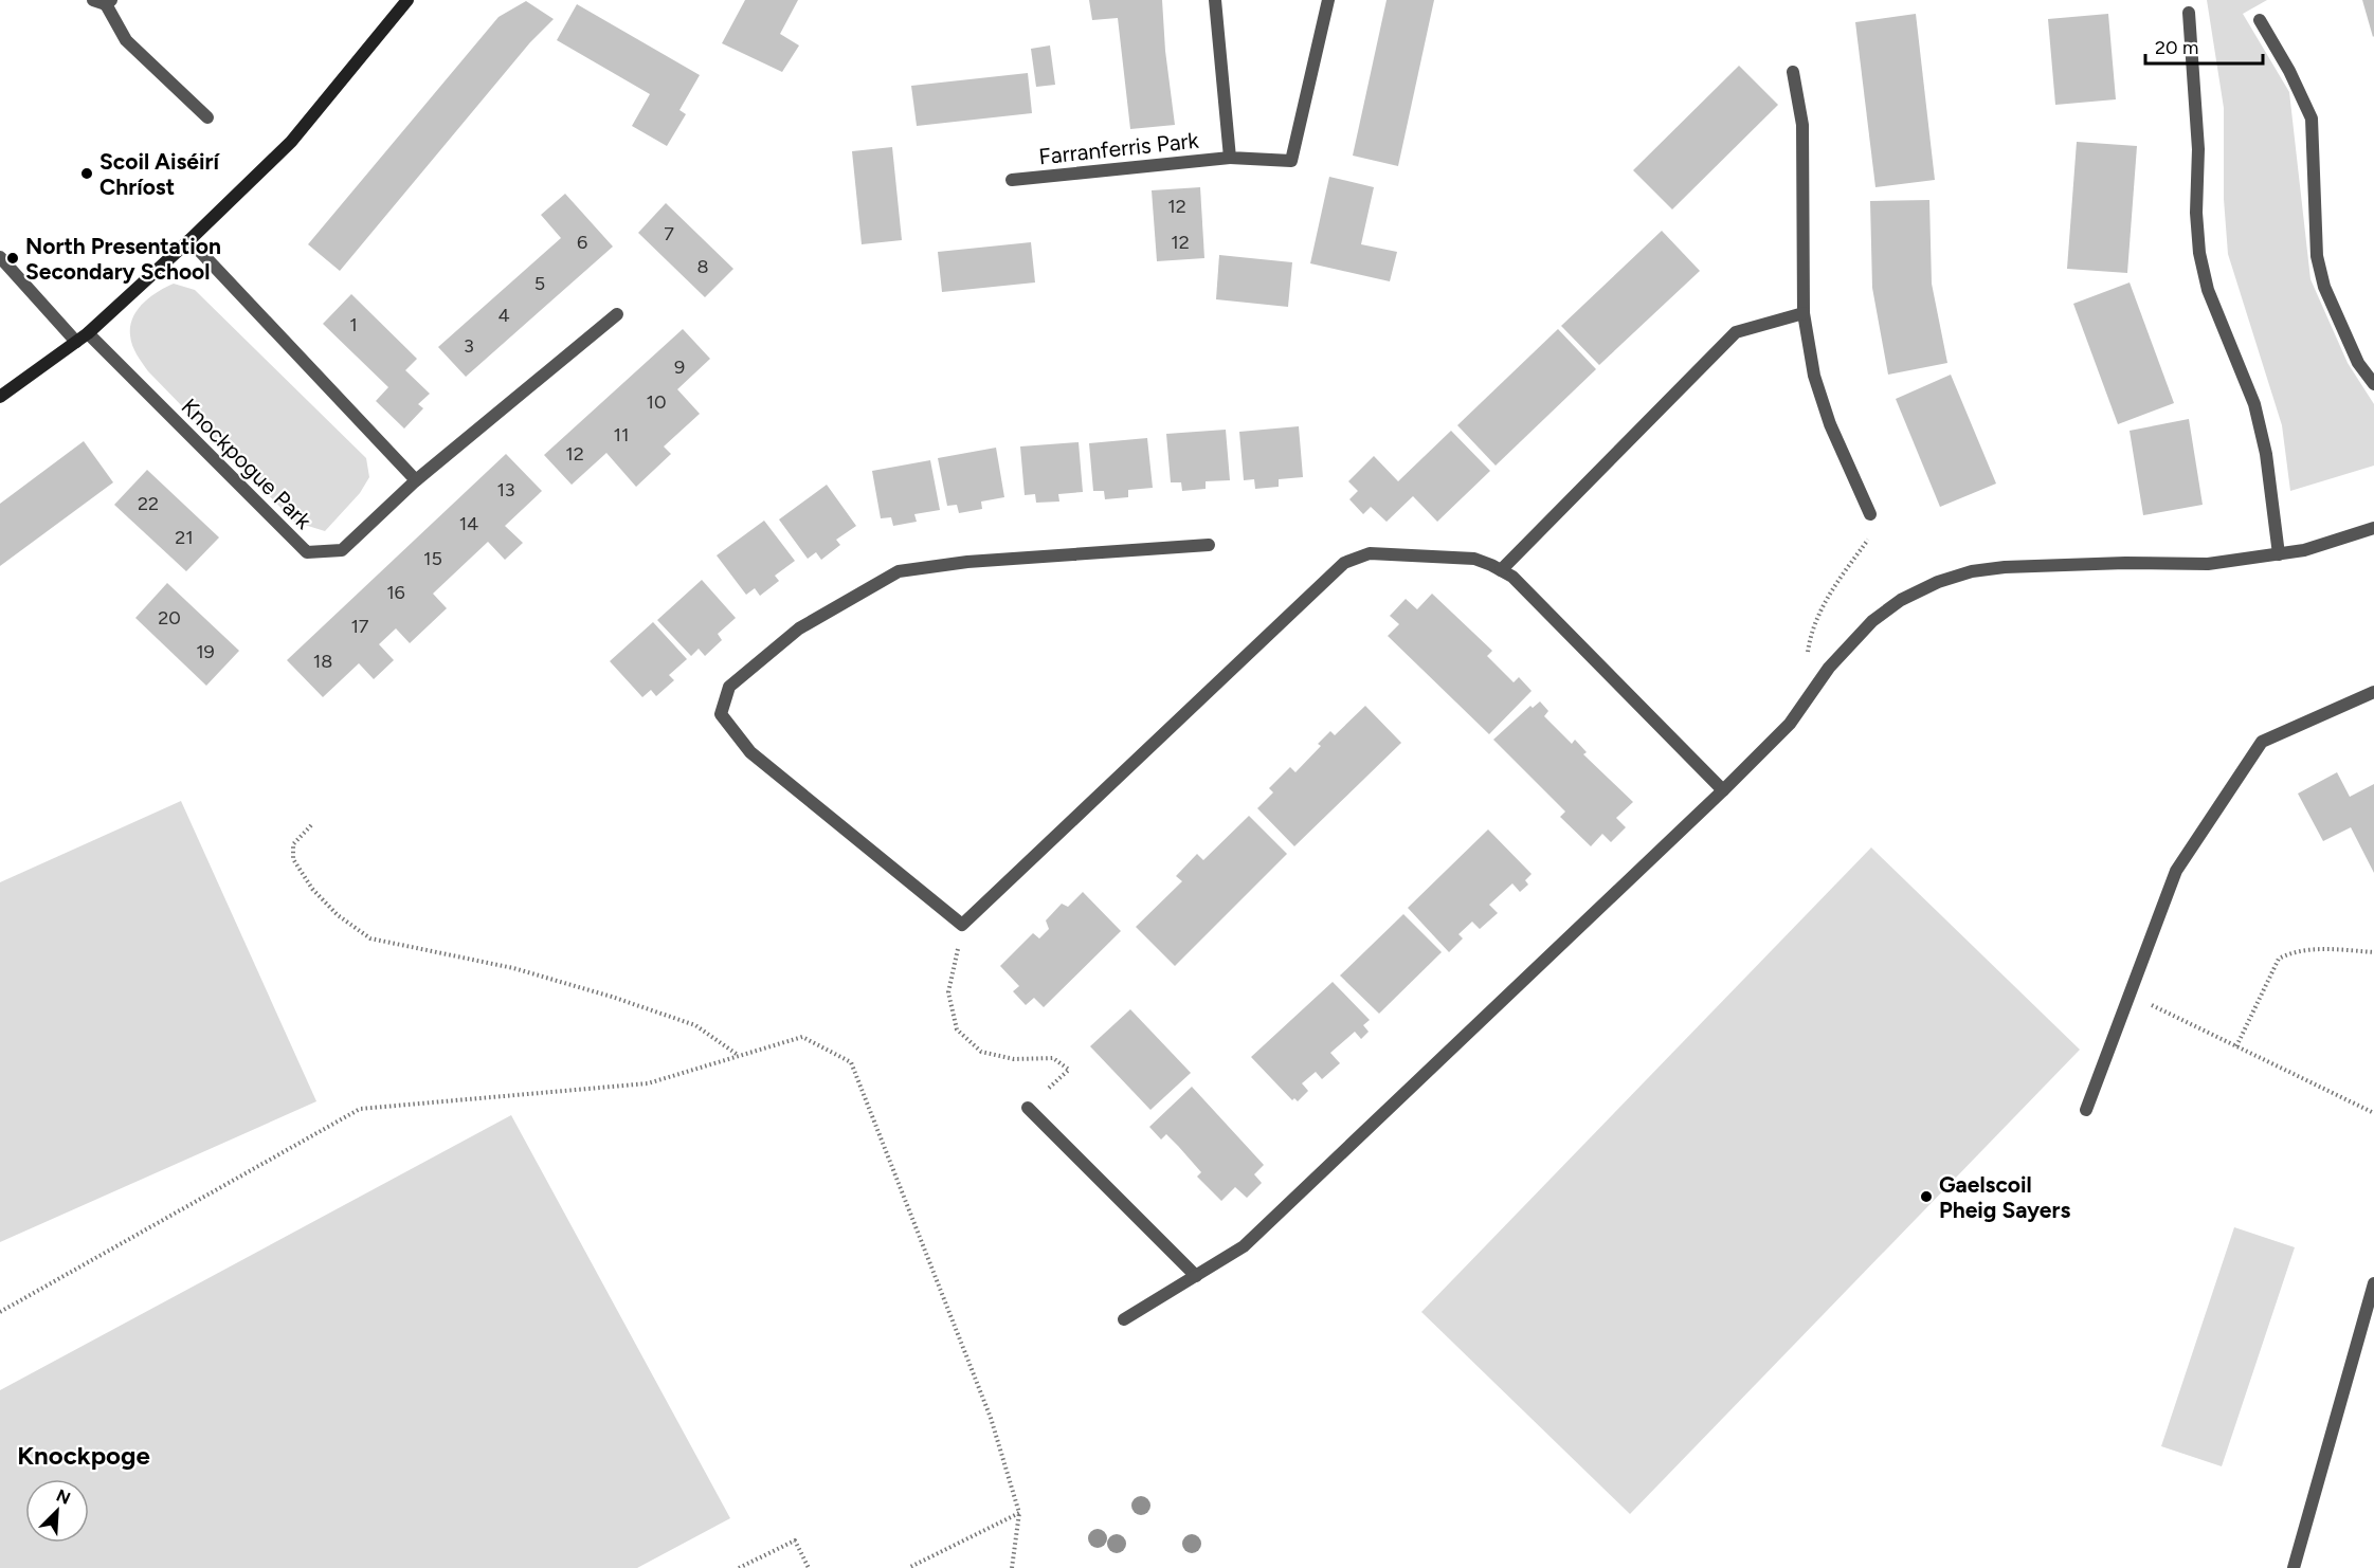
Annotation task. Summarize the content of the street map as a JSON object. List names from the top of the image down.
{
  "streets": {
    "street": ["Farranferris Park", "Knockpogue Park"]
  },
  "districts": ["Knockpoge"],
  "places": ["Scoil Aiséirí Chríost", "North Presentation Secondary School", "Gaelscoil Pheig Sayers"],
  "house_numbers": [
    "12",
    "7",
    "6",
    "12",
    "8",
    "5",
    "4",
    "1",
    "3",
    "9",
    "10",
    "11",
    "12",
    "13",
    "22",
    "14",
    "21",
    "15",
    "16",
    "20",
    "17",
    "19",
    "18"
  ],
  "scale_bar": "20 m",
  "north": "top right"
}
